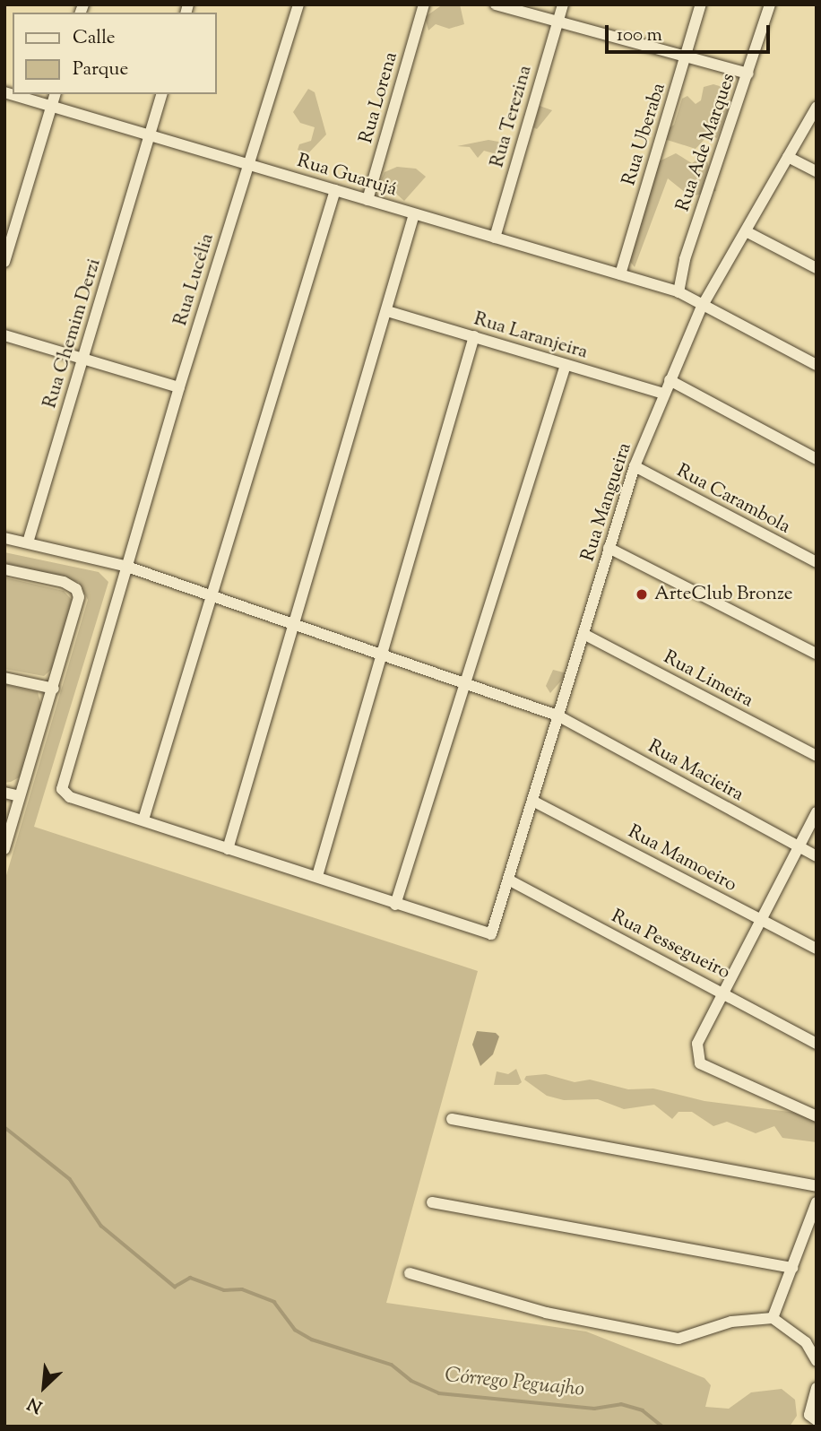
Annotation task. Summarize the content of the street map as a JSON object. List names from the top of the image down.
{
  "streets": {
    "street": [
      "Rua Lorena",
      "Rua Terezina",
      "Rua Uberaba",
      "Rua Ade Marques",
      "Rua Guarujá",
      "Rua Lucélia",
      "Rua Chemim Derzi",
      "Rua Laranjeira",
      "Rua Carambola",
      "Rua Mangueira",
      "Rua Limeira",
      "Rua Macieira",
      "Rua Mamoeiro",
      "Rua Pessegueiro"
    ]
  },
  "crossings": [
    ["Rua Lorena", "Rua Guarujá"],
    ["Rua Terezina", "Rua Guarujá"],
    ["Rua Uberaba", "Rua Guarujá"],
    ["Rua Ade Marques", "Rua Guarujá"],
    ["Rua Guarujá", "Rua Lucélia"],
    ["Rua Guarujá", "Rua Chemim Derzi"],
    ["Rua Guarujá", "Rua Mangueira"],
    ["Rua Lucélia", "Rua Macieira"],
    ["Rua Chemim Derzi", "Rua Macieira"],
    ["Rua Laranjeira", "Rua Mangueira"],
    ["Rua Carambola", "Rua Mangueira"],
    ["Rua Mangueira", "Rua Limeira"],
    ["Rua Mangueira", "Rua Macieira"],
    ["Rua Mangueira", "Rua Mamoeiro"],
    ["Rua Mangueira", "Rua Pessegueiro"]
  ],
  "water": ["Córrego Peguajho"],
  "places": ["ArteClub Bronze"],
  "legend": ["Calle", "Parque"],
  "scale_bar": "100 m",
  "north": "bottom left"
}
